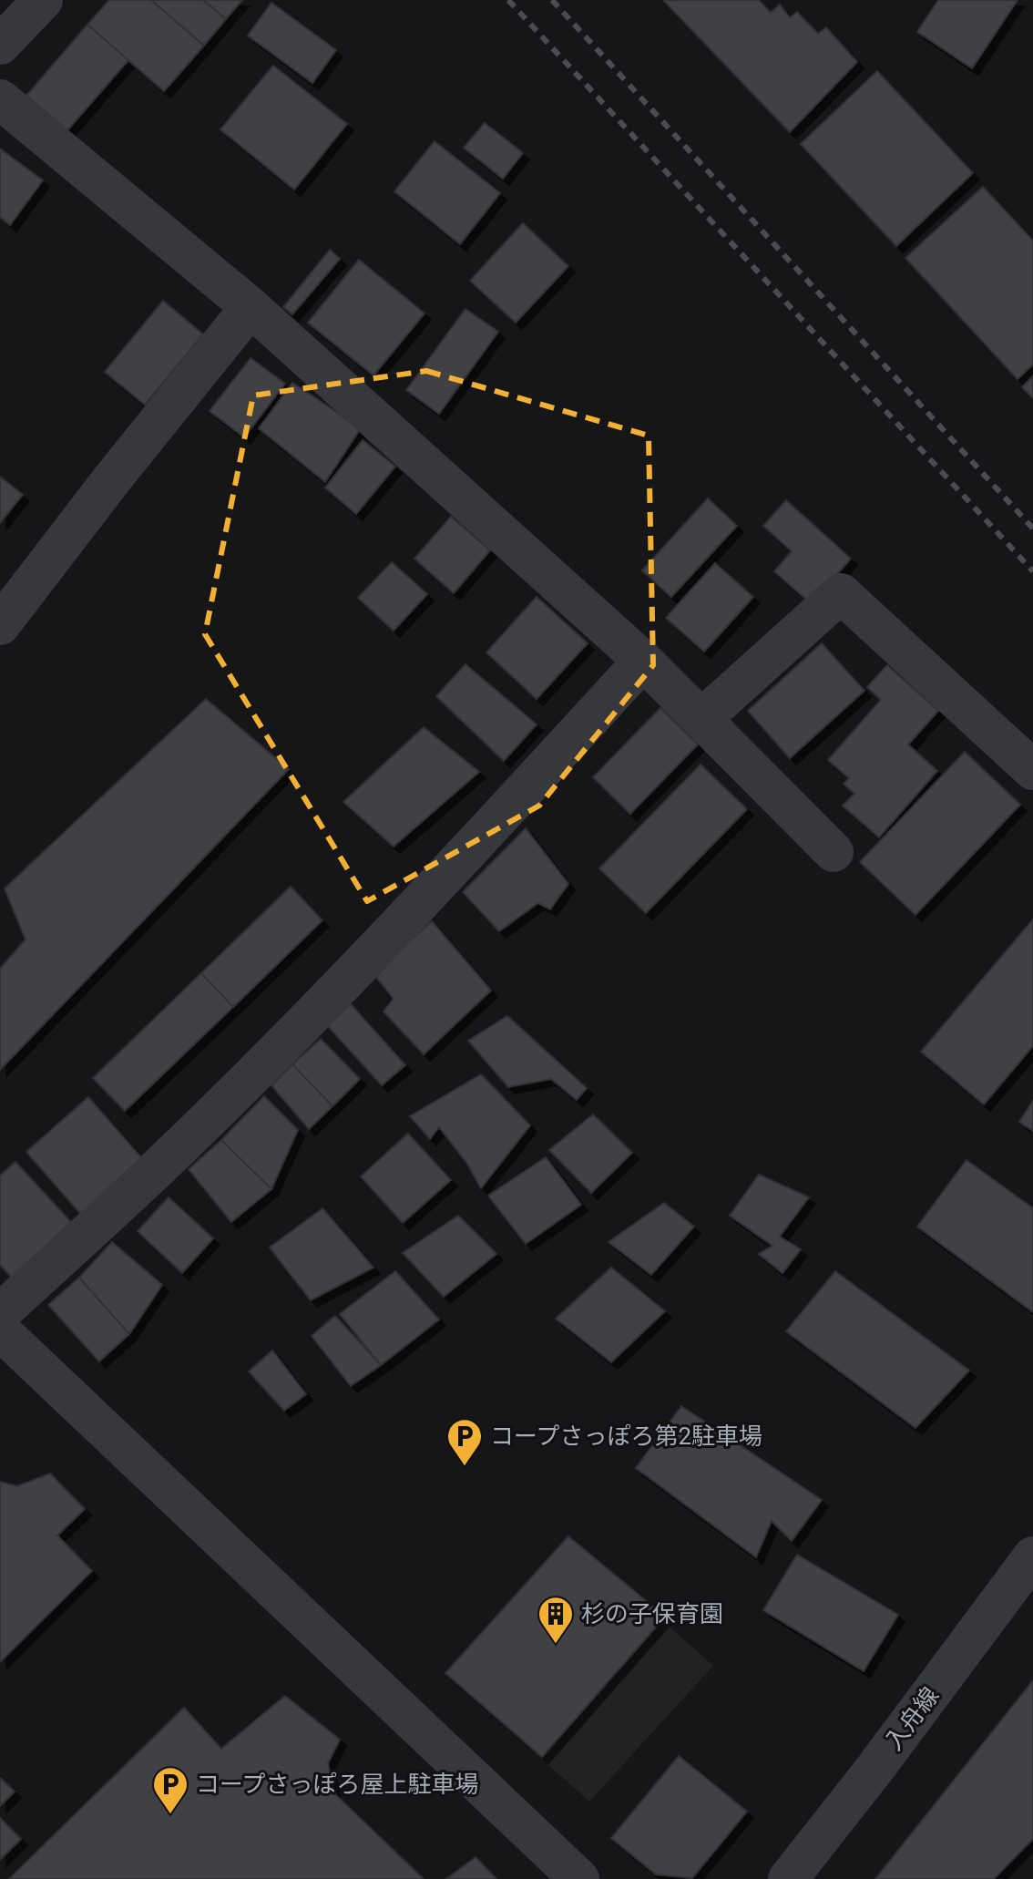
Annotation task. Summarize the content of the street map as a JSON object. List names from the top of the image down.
{
  "streets": {
    "street": ["入舟線"]
  },
  "places": {
    "parking": ["コープさっぽろ第2駐車場", "コープさっぽろ屋上駐車場"],
    "building": ["杉の子保育園"]
  }
}
